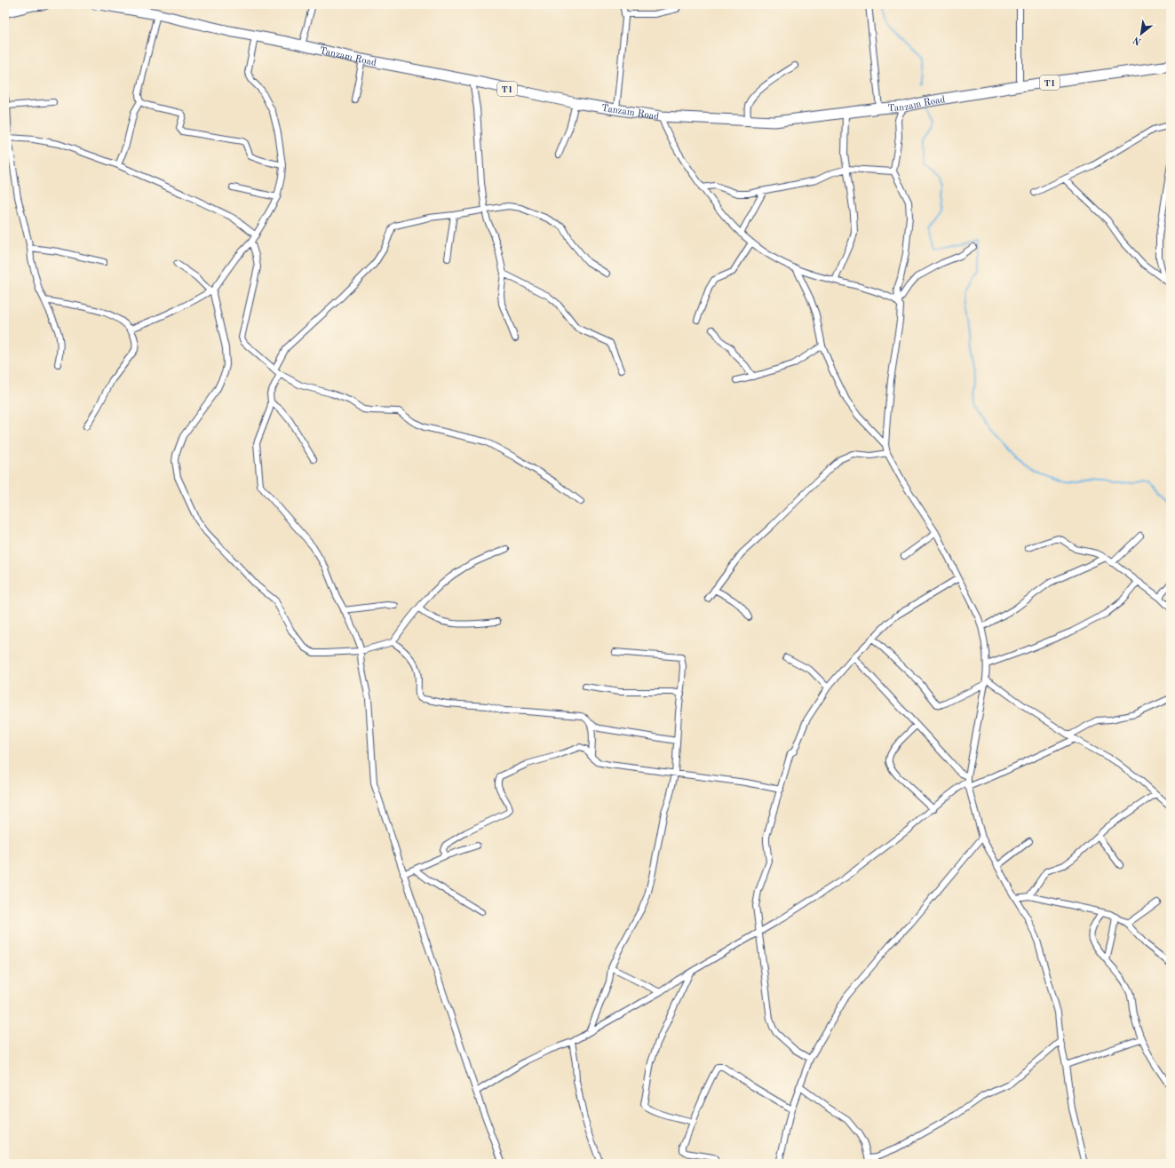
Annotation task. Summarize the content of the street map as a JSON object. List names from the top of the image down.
{
  "streets": {
    "highway": ["Tanzam Road", "T1"]
  },
  "north": "bottom left"
}
